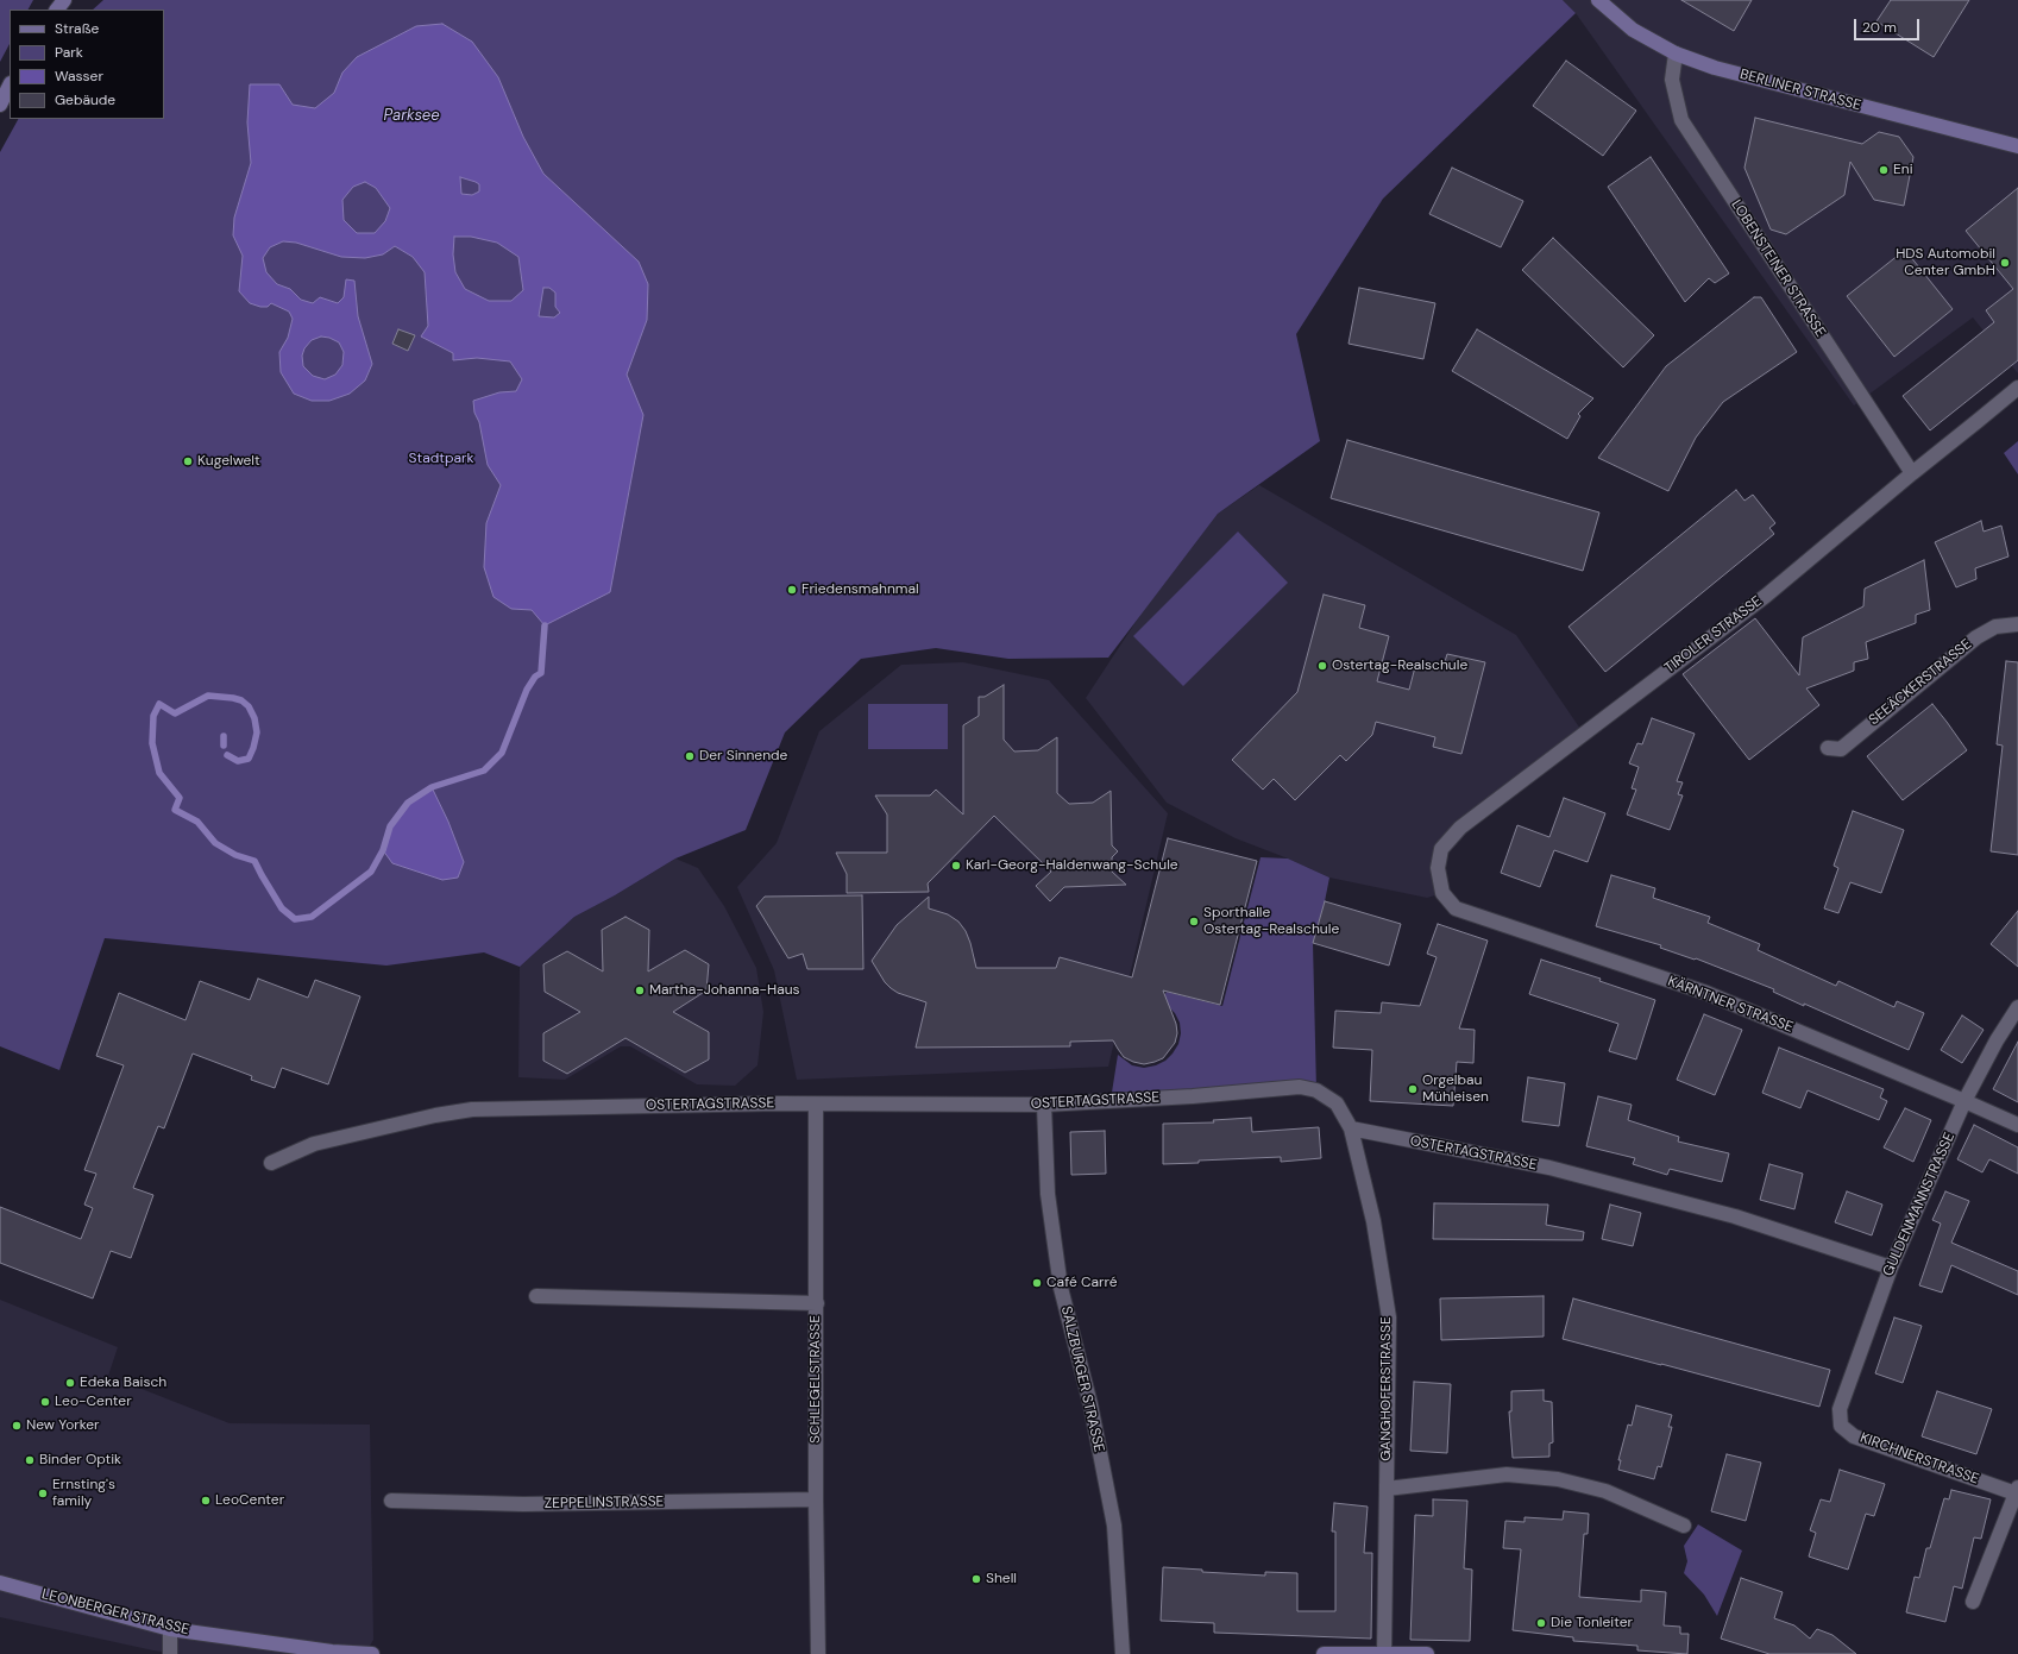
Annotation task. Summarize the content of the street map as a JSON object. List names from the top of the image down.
{
  "streets": {
    "main road": ["BERLINER STRASSE", "LEONBERGER STRASSE"],
    "street": [
      "LOBENSTEINER STRASSE",
      "TIROLER STRASSE",
      "SEEÄCKERSTRASSE",
      "KÄRNTNER STRASSE",
      "OSTERTAGSTRASSE",
      "GULDENMANNSTRASSE",
      "SCHLEGELSTRASSE",
      "SALZBURGER STRASSE",
      "GANGHOFERSTRASSE",
      "KIRCHNERSTRASSE",
      "ZEPPELINSTRASSE"
    ]
  },
  "crossings": [
    ["BERLINER STRASSE", "LOBENSTEINER STRASSE"],
    ["LOBENSTEINER STRASSE", "TIROLER STRASSE"],
    ["TIROLER STRASSE", "KÄRNTNER STRASSE"],
    ["KÄRNTNER STRASSE", "GULDENMANNSTRASSE"],
    ["OSTERTAGSTRASSE", "GULDENMANNSTRASSE"],
    ["OSTERTAGSTRASSE", "SCHLEGELSTRASSE"],
    ["OSTERTAGSTRASSE", "SALZBURGER STRASSE"],
    ["OSTERTAGSTRASSE", "GANGHOFERSTRASSE"],
    ["GULDENMANNSTRASSE", "KIRCHNERSTRASSE"],
    ["SCHLEGELSTRASSE", "ZEPPELINSTRASSE"]
  ],
  "water": ["Parksee"],
  "parks": ["Stadtpark"],
  "places": [
    "Eni",
    "HDS Automobil Center GmbH",
    "Kugelwelt",
    "Friedensmahnmal",
    "Ostertag-Realschule",
    "Der Sinnende",
    "Karl-Georg-Haldenwang-Schule",
    "Sporthalle Ostertag-Realschule",
    "Martha-Johanna-Haus",
    "Orgelbau Mühleisen",
    "Café Carré",
    "Edeka Baisch",
    "Leo-Center",
    "New Yorker",
    "Binder Optik",
    "Ernsting's family",
    "LeoCenter",
    "Shell",
    "Die Tonleiter"
  ],
  "legend": [
    "Straße",
    "Park",
    "Wasser",
    "Gebäude"
  ],
  "scale_bar": "20 m"
}
